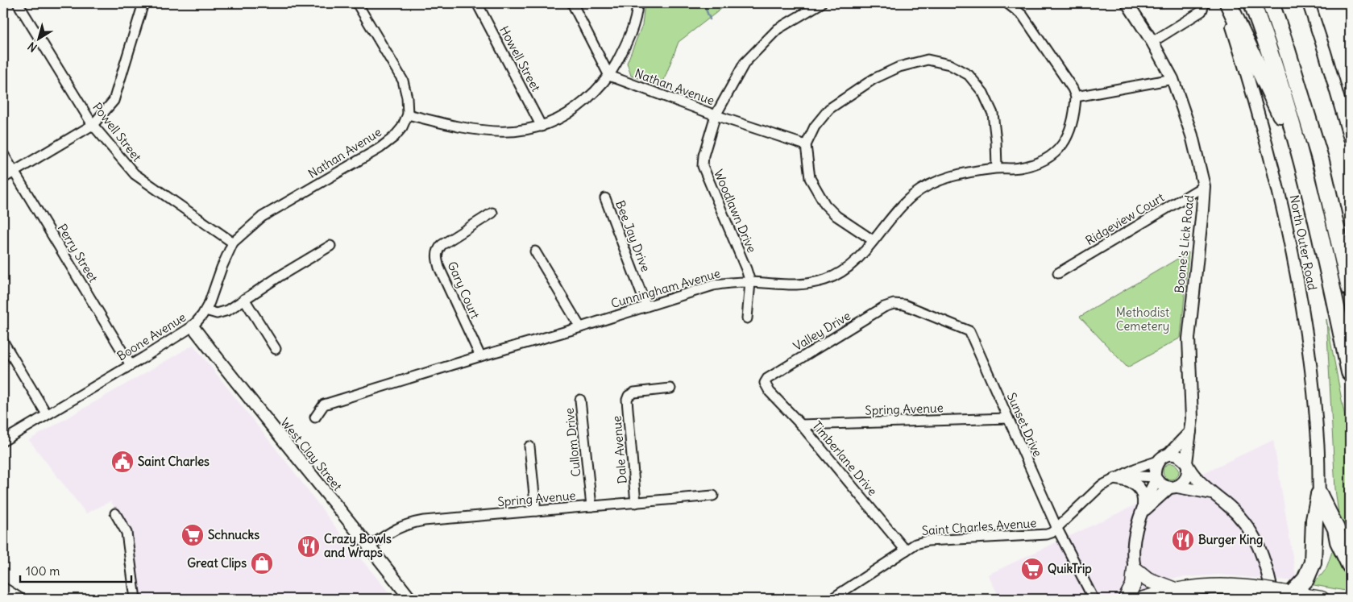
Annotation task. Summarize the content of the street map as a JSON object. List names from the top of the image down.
{
  "streets": {
    "street": [
      "Howell Street",
      "Nathan Avenue",
      "Powell Street",
      "Woodlawn Drive",
      "Ridgeview Court",
      "Bee Jay Drive",
      "North Outer Road",
      "Boone's Lick Road",
      "Perry Street",
      "Cunningham Avenue",
      "Gary Court",
      "Valley Drive",
      "Boone Avenue",
      "Spring Avenue",
      "Sunset Drive",
      "Cullom Drive",
      "Dale Avenue",
      "West Clay Street",
      "Timberlane Drive",
      "Saint Charles Avenue"
    ]
  },
  "crossings": [
    ["Nathan Avenue", "Powell Street"],
    ["Nathan Avenue", "Woodlawn Drive"],
    ["Nathan Avenue", "Boone Avenue"],
    ["Woodlawn Drive", "Cunningham Avenue"],
    ["Ridgeview Court", "Boone's Lick Road"],
    ["Bee Jay Drive", "Cunningham Avenue"],
    ["Boone's Lick Road", "Saint Charles Avenue"],
    ["Perry Street", "Boone Avenue"],
    ["Cunningham Avenue", "Gary Court"],
    ["Valley Drive", "Sunset Drive"],
    ["Valley Drive", "Timberlane Drive"],
    ["Boone Avenue", "West Clay Street"],
    ["Spring Avenue", "Sunset Drive"],
    ["Spring Avenue", "Cullom Drive"],
    ["Spring Avenue", "Dale Avenue"],
    ["Spring Avenue", "West Clay Street"],
    ["Spring Avenue", "Timberlane Drive"],
    ["Sunset Drive", "Saint Charles Avenue"],
    ["Timberlane Drive", "Saint Charles Avenue"]
  ],
  "parks": ["Methodist Cemetery"],
  "places": {
    "public building": ["Saint Charles"],
    "supermarket": ["Schnucks", "QuikTrip"],
    "restaurant": ["Burger King", "Crazy Bowls and Wraps"],
    "shop": ["Great Clips"]
  },
  "scale_bar": "100 m",
  "north": "bottom left"
}
